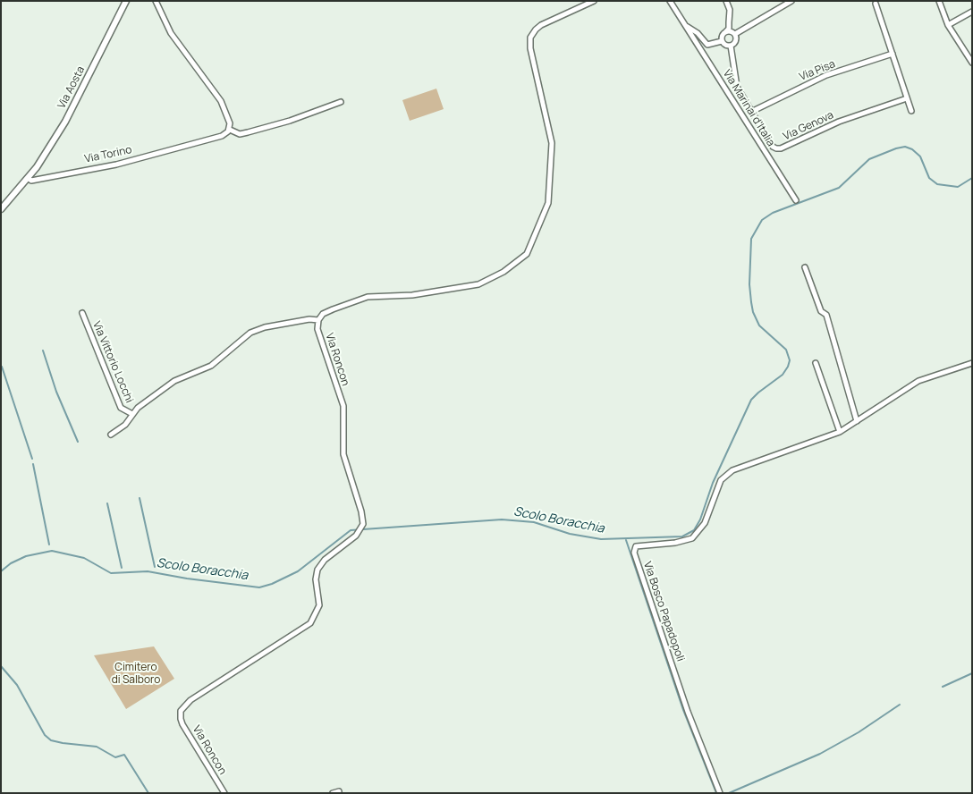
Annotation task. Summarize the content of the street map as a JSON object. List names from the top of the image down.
{
  "streets": {
    "street": [
      "Via Pisa",
      "Via Aosta",
      "Via Marinai d'Italia",
      "Via Genova",
      "Via Torino",
      "Via Roncon",
      "Via Vittorio Locchi",
      "Via Bosco Papadopoli"
    ]
  },
  "crossings": [
    ["Via Pisa", "Via Genova"],
    ["Via Aosta", "Via Torino"],
    ["Via Marinai d'Italia", "Via Genova"],
    ["Via Roncon", "Via Vittorio Locchi"]
  ],
  "water": ["Scolo Boracchia"],
  "parks": ["Cimitero di Salboro"]
}
